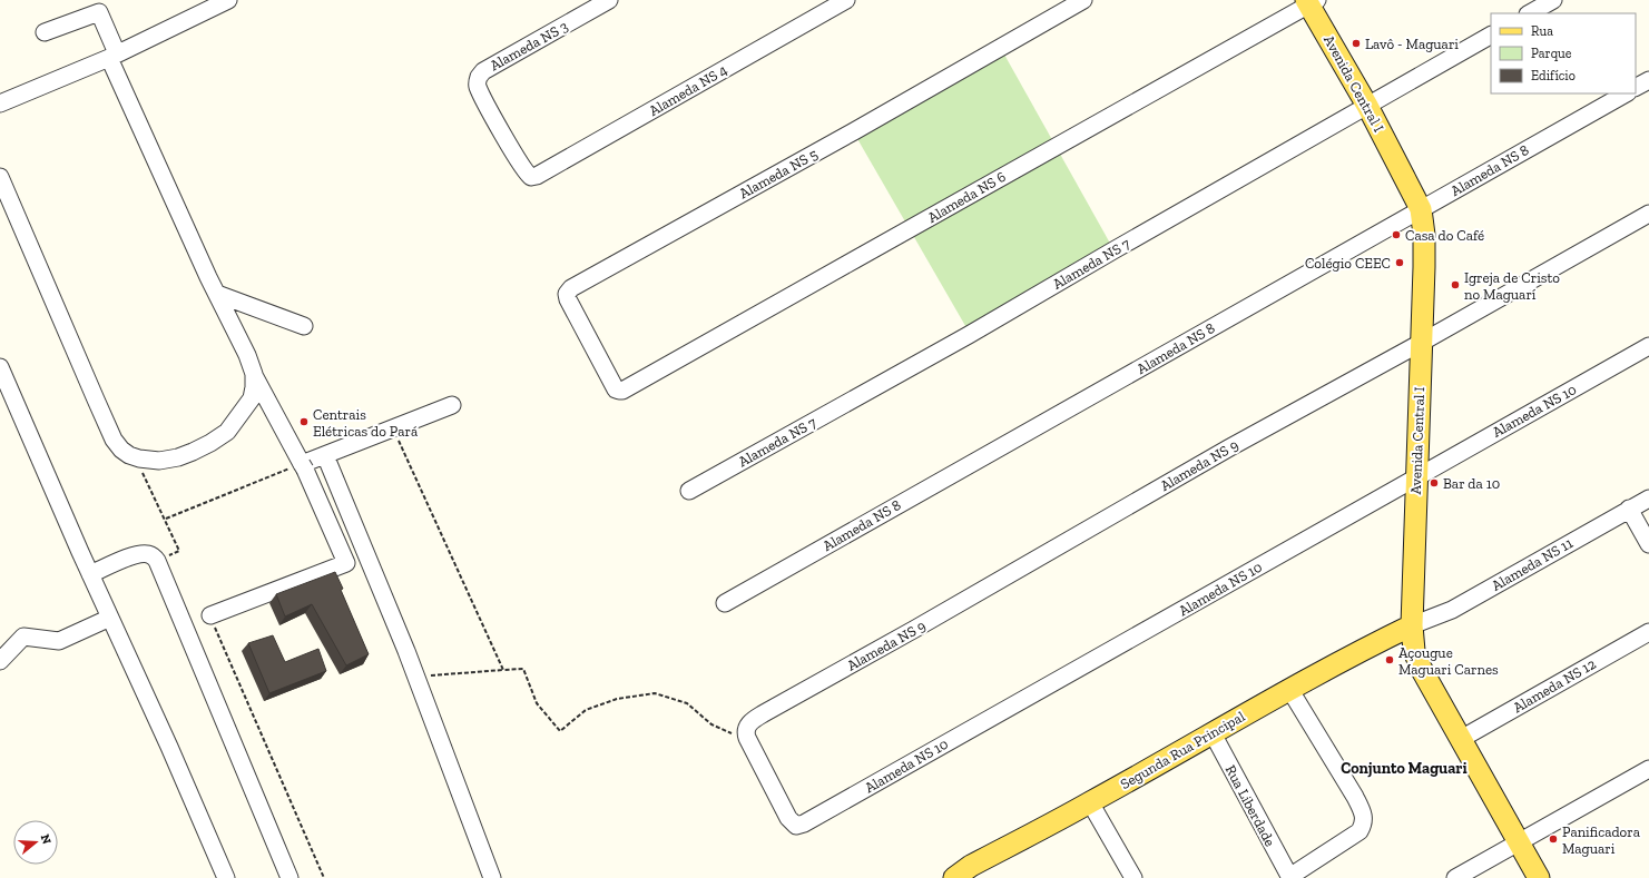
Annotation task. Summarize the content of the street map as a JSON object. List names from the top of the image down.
{
  "streets": {
    "main road": ["Avenida Central I", "Segunda Rua Principal"],
    "street": [
      "Alameda NS 3",
      "Alameda NS 4",
      "Alameda NS 8",
      "Alameda NS 5",
      "Alameda NS 6",
      "Alameda NS 7",
      "Alameda NS 10",
      "Alameda NS 9",
      "Alameda NS 11",
      "Alameda NS 12",
      "Rua Liberdade"
    ]
  },
  "crossings": [
    ["Alameda NS 3", "Alameda NS 4"],
    ["Avenida Central I", "Alameda NS 8"],
    ["Avenida Central I", "Alameda NS 6"],
    ["Avenida Central I", "Alameda NS 7"],
    ["Avenida Central I", "Alameda NS 10"],
    ["Avenida Central I", "Alameda NS 9"],
    ["Avenida Central I", "Alameda NS 11"],
    ["Avenida Central I", "Alameda NS 12"],
    ["Avenida Central I", "Segunda Rua Principal"],
    ["Alameda NS 5", "Alameda NS 6"],
    ["Alameda NS 10", "Alameda NS 9"],
    ["Alameda NS 11", "Segunda Rua Principal"],
    ["Segunda Rua Principal", "Rua Liberdade"]
  ],
  "districts": ["Conjunto Maguari"],
  "places": [
    "Lavô - Maguari",
    "Casa do Café",
    "Colégio CEEC",
    "Igreja de Cristo no Maguarí",
    "Centrais Elétricas do Pará",
    "Bar da 10",
    "Açougue Maguari Carnes",
    "Panificadora Maguari"
  ],
  "legend": ["Rua", "Parque", "Edifício"],
  "north": "right"
}
